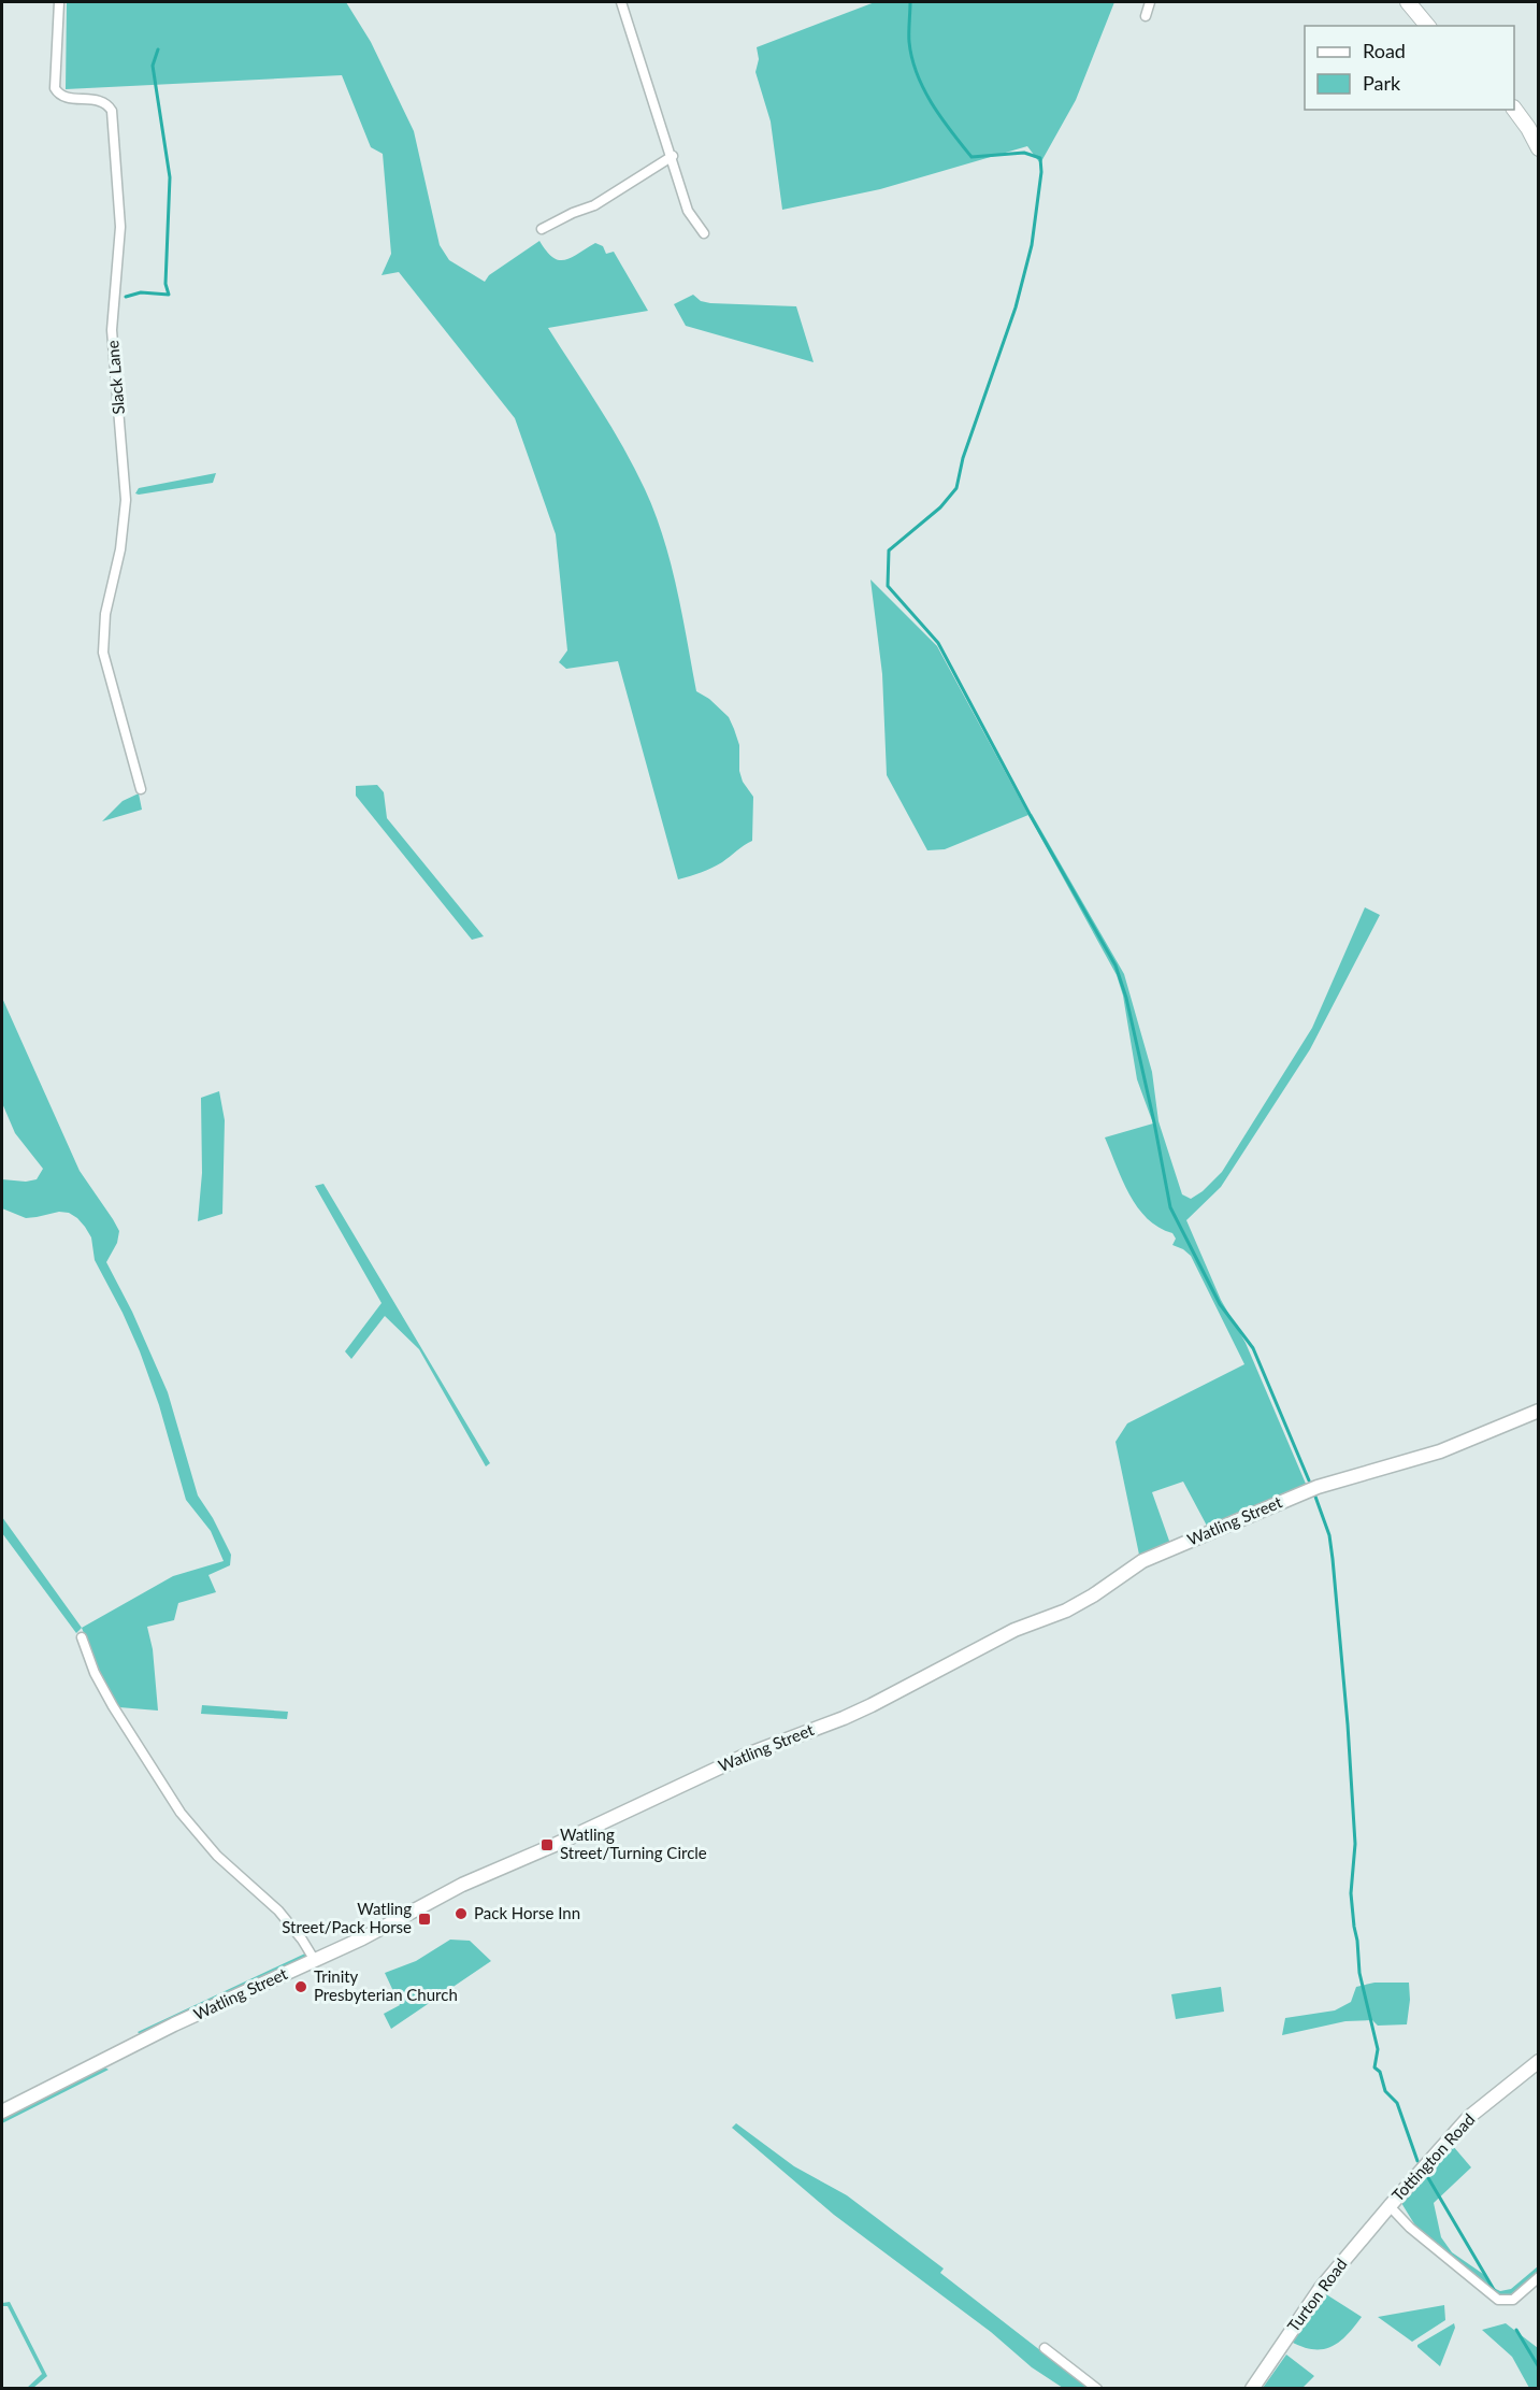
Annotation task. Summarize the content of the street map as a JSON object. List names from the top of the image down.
{
  "streets": {
    "street": [
      "Slack Lane",
      "Watling Street",
      "Tottington Road",
      "Turton Road"
    ]
  },
  "crossings": [
    ["Tottington Road", "Turton Road"]
  ],
  "places": {
    "transit": ["Watling Street/Turning Circle", "Watling Street/Pack Horse"],
    "other": ["Pack Horse Inn", "Trinity Presbyterian Church"]
  },
  "legend": ["Road", "Park"]
}
